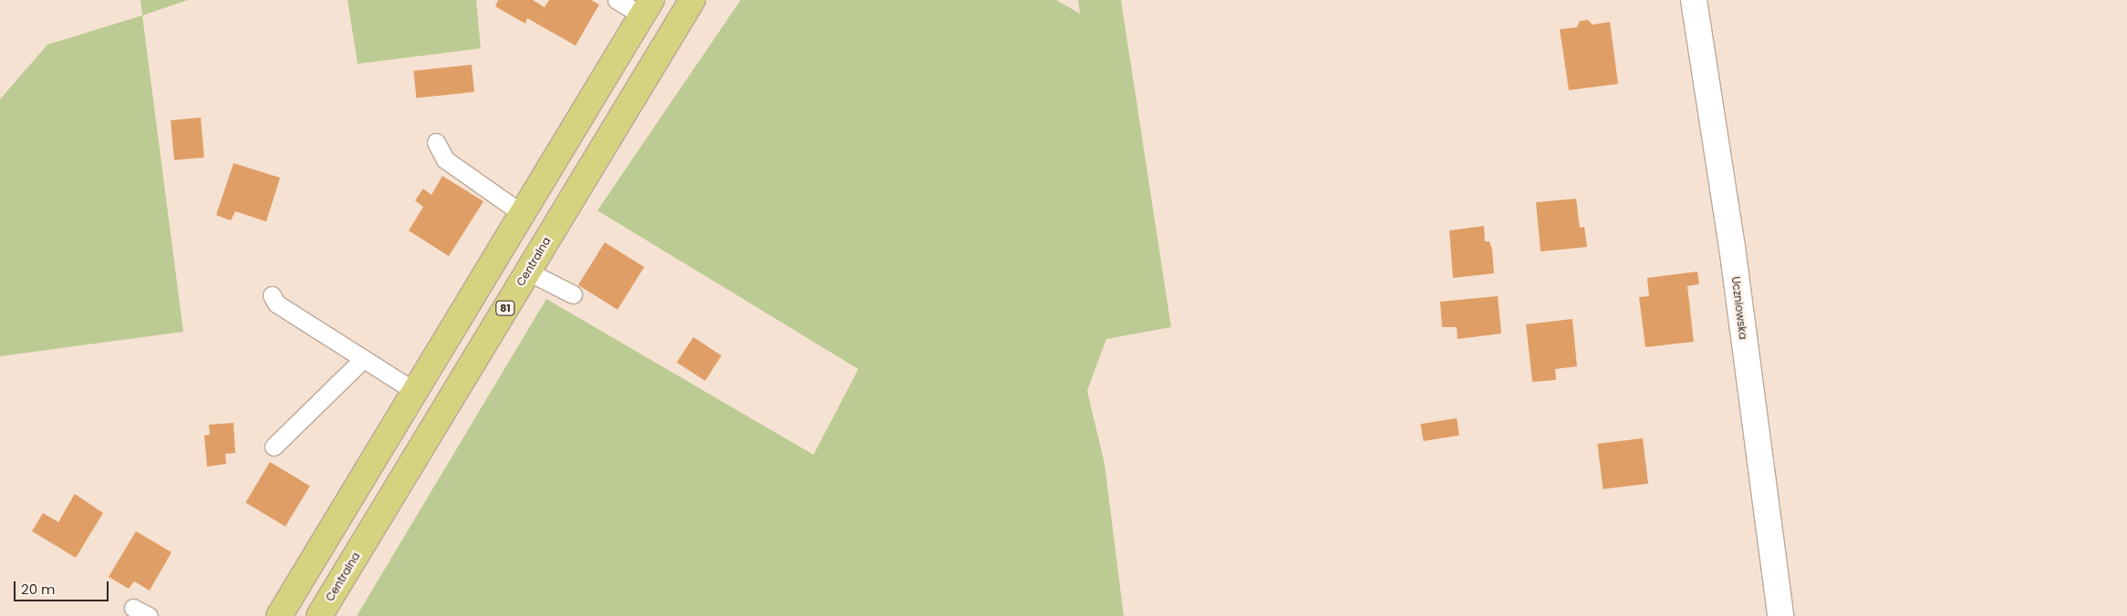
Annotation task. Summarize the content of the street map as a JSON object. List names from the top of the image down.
{
  "streets": {
    "main road": ["Centralna", "81"],
    "street": ["Uczniowska"]
  },
  "scale_bar": "20 m"
}
